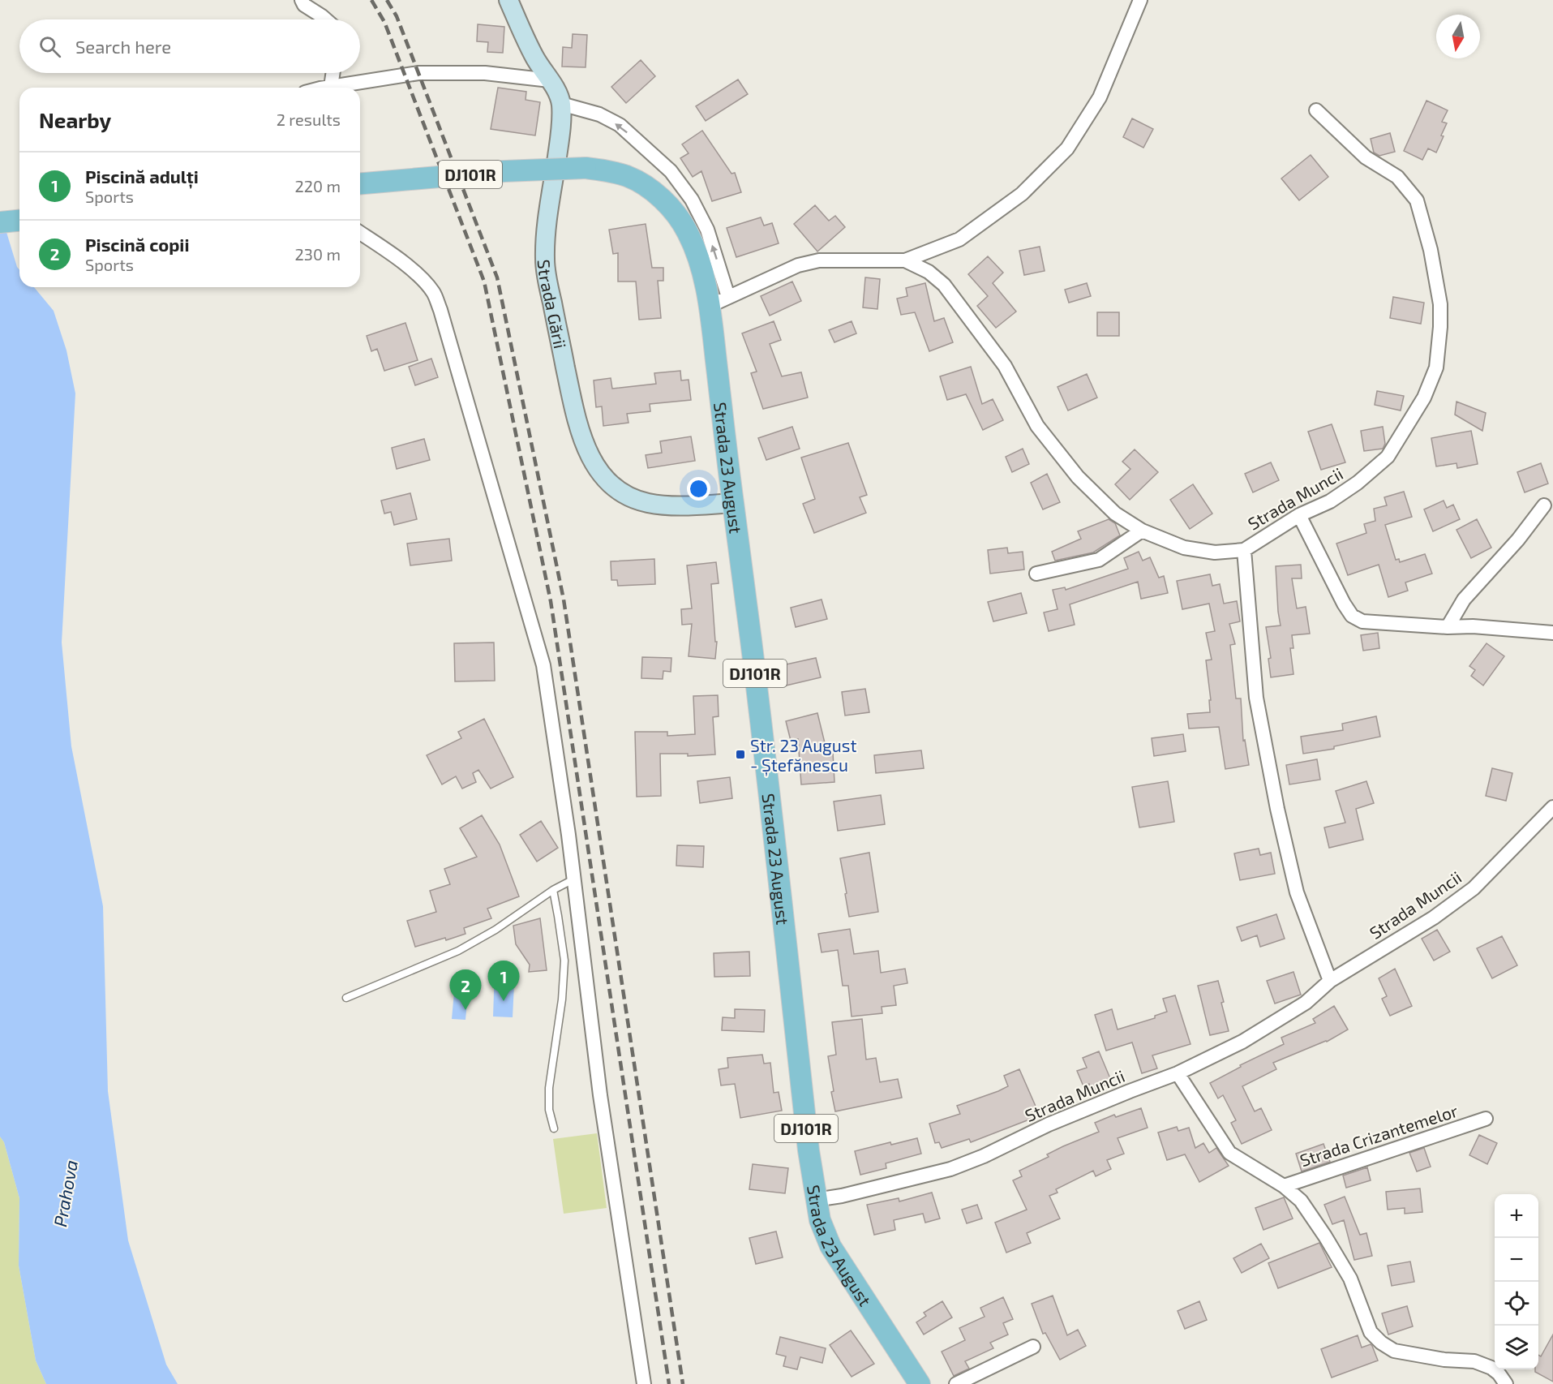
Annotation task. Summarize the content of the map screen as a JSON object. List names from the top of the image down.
{
  "streets": {
    "main road": ["DJ101R", "Strada 23 August"],
    "street": ["Strada Gării", "Strada Muncii", "Strada Crizantemelor"]
  },
  "crossings": [
    ["Strada Gării", "Strada 23 August"],
    ["Strada 23 August", "Strada Muncii"],
    ["Strada Muncii", "Strada Crizantemelor"]
  ],
  "water": ["Prahova"],
  "places": {
    "transit": ["Str. 23 August - Ștefănescu"]
  },
  "north": "bottom",
  "page": {
    "search": "Search here",
    "heading": ["Nearby", "2 results"],
    "list": [
      {
        "mark": "1",
        "name": "Piscină adulți",
        "note": "Sports",
        "value": "220 m"
      },
      {
        "mark": "2",
        "name": "Piscină copii",
        "note": "Sports",
        "value": "230 m"
      }
    ],
    "pins": ["1", "2"],
    "map_buttons": ["+", "−"]
  }
}
